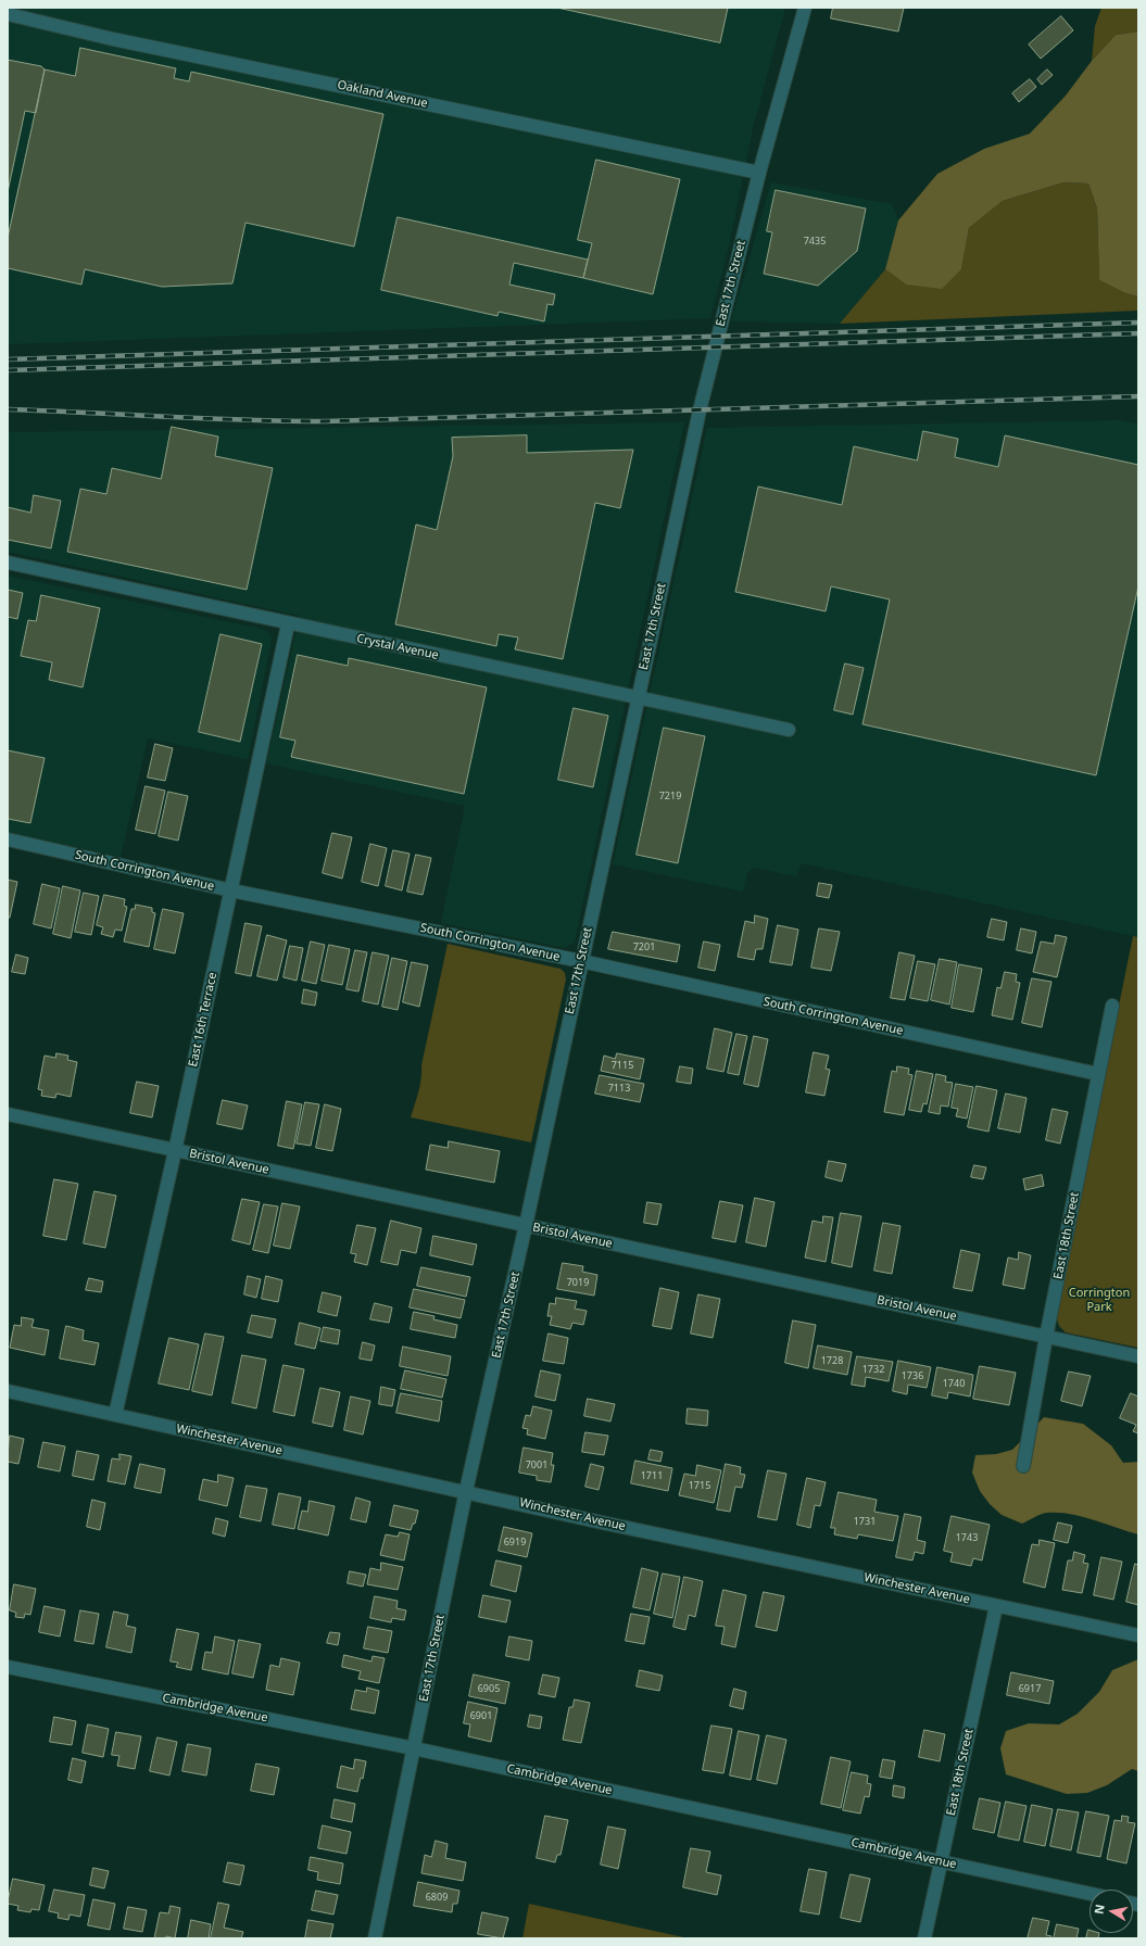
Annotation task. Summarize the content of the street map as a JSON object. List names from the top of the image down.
{
  "streets": {
    "street": [
      "Oakland Avenue",
      "East 17th Street",
      "Crystal Avenue",
      "South Corrington Avenue",
      "East 16th Terrace",
      "Bristol Avenue",
      "East 18th Street",
      "Winchester Avenue",
      "Cambridge Avenue"
    ]
  },
  "crossings": [
    ["Oakland Avenue", "East 17th Street"],
    ["East 17th Street", "Crystal Avenue"],
    ["East 17th Street", "South Corrington Avenue"],
    ["East 17th Street", "Bristol Avenue"],
    ["East 17th Street", "Winchester Avenue"],
    ["East 17th Street", "Cambridge Avenue"],
    ["Crystal Avenue", "East 16th Terrace"],
    ["South Corrington Avenue", "East 16th Terrace"],
    ["South Corrington Avenue", "East 18th Street"],
    ["East 16th Terrace", "Bristol Avenue"],
    ["East 16th Terrace", "Winchester Avenue"],
    ["Bristol Avenue", "East 18th Street"],
    ["East 18th Street", "Winchester Avenue"],
    ["East 18th Street", "Cambridge Avenue"]
  ],
  "parks": ["Corrington Park"],
  "house_numbers": [
    "7435",
    "7219",
    "7201",
    "7115",
    "7113",
    "7019",
    "1728",
    "1732",
    "1736",
    "1740",
    "7001",
    "1711",
    "1715",
    "1731",
    "1743",
    "6919",
    "6905",
    "6917",
    "6901",
    "6809"
  ],
  "north": "left"
}
